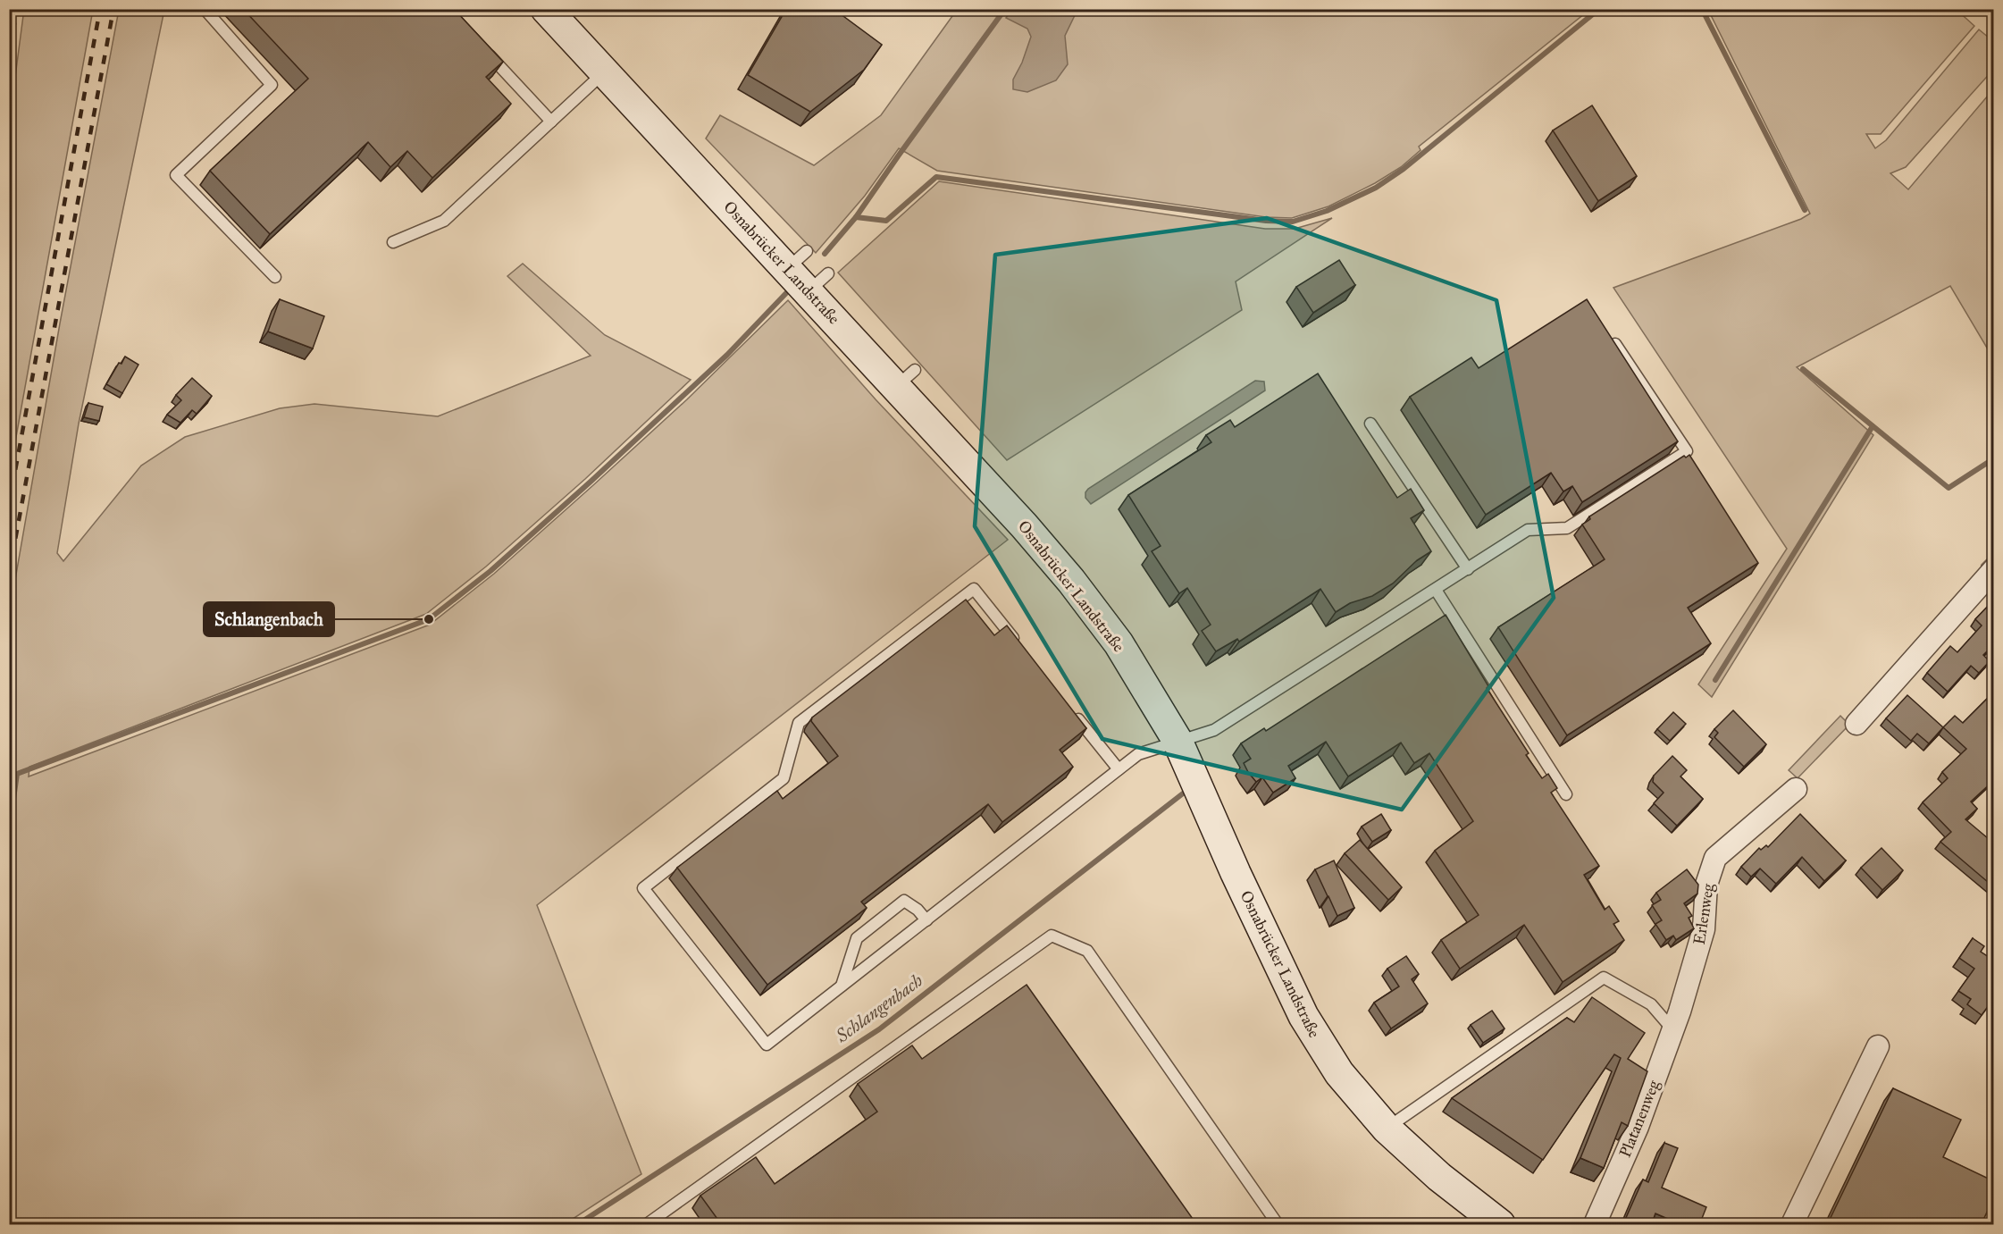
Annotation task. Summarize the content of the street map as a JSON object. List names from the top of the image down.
{
  "streets": {
    "street": ["Osnabrücker Landstraße", "Erlenweg", "Platanenweg"]
  },
  "crossings": [
    ["Erlenweg", "Platanenweg"]
  ],
  "water": ["Schlangenbach"],
  "places": ["Schlangenbach"]
}
